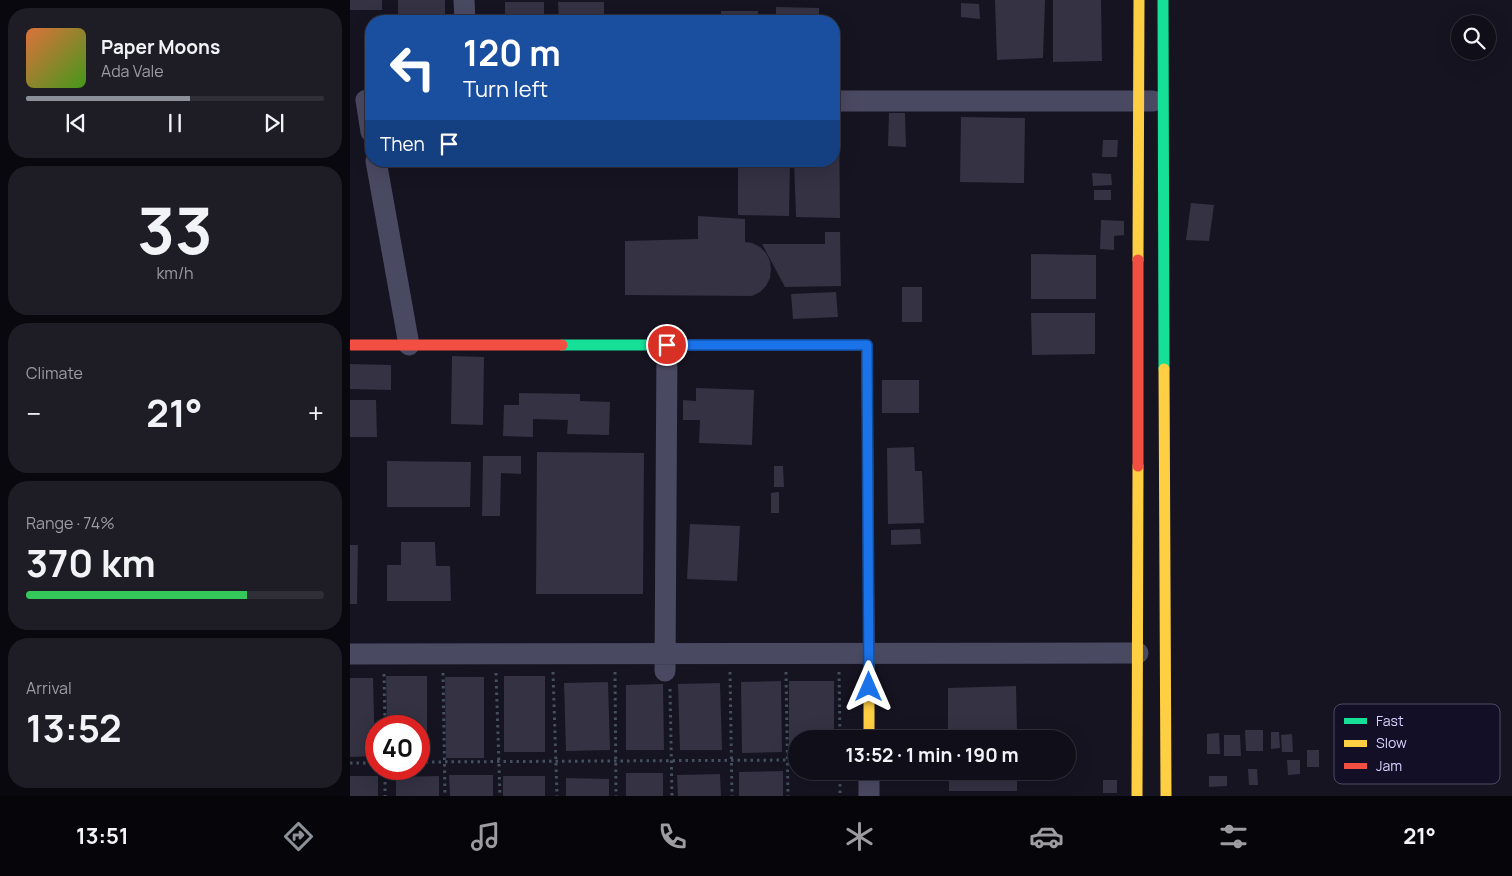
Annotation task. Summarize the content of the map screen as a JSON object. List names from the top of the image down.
{
  "legend": ["Fast", "Slow", "Jam"],
  "page": {
    "turn": ["120 m", "Turn left"],
    "song": ["Paper Moons", "Ada Vale"],
    "then": "Then",
    "tile": [
      ["33", "km/h"],
      "Climate",
      ["Range · 74%", "370 km"],
      ["Arrival", "13:52"]
    ],
    "heat": ["−", "21°", "+"],
    "limit": "40",
    "trip": "13:52 · 1 min · 190 m",
    "tabs": ["13:51", "21°"]
  }
}
